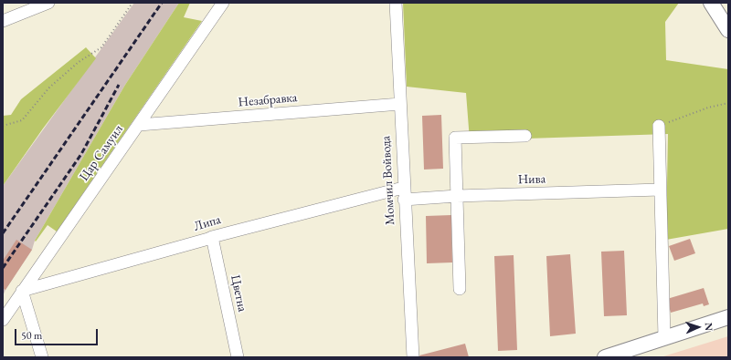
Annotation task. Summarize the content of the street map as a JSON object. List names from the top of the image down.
{
  "streets": {
    "street": [
      "Незабравка",
      "Цар Самуил",
      "Нива",
      "Момчил Войвода",
      "Липа",
      "Цветна"
    ]
  },
  "crossings": [
    ["Незабравка", "Цар Самуил"],
    ["Незабравка", "Момчил Войвода"],
    ["Цар Самуил", "Липа"],
    ["Нива", "Момчил Войвода"],
    ["Нива", "Липа"],
    ["Момчил Войвода", "Липа"],
    ["Липа", "Цветна"]
  ],
  "scale_bar": "50 m",
  "north": "right"
}
